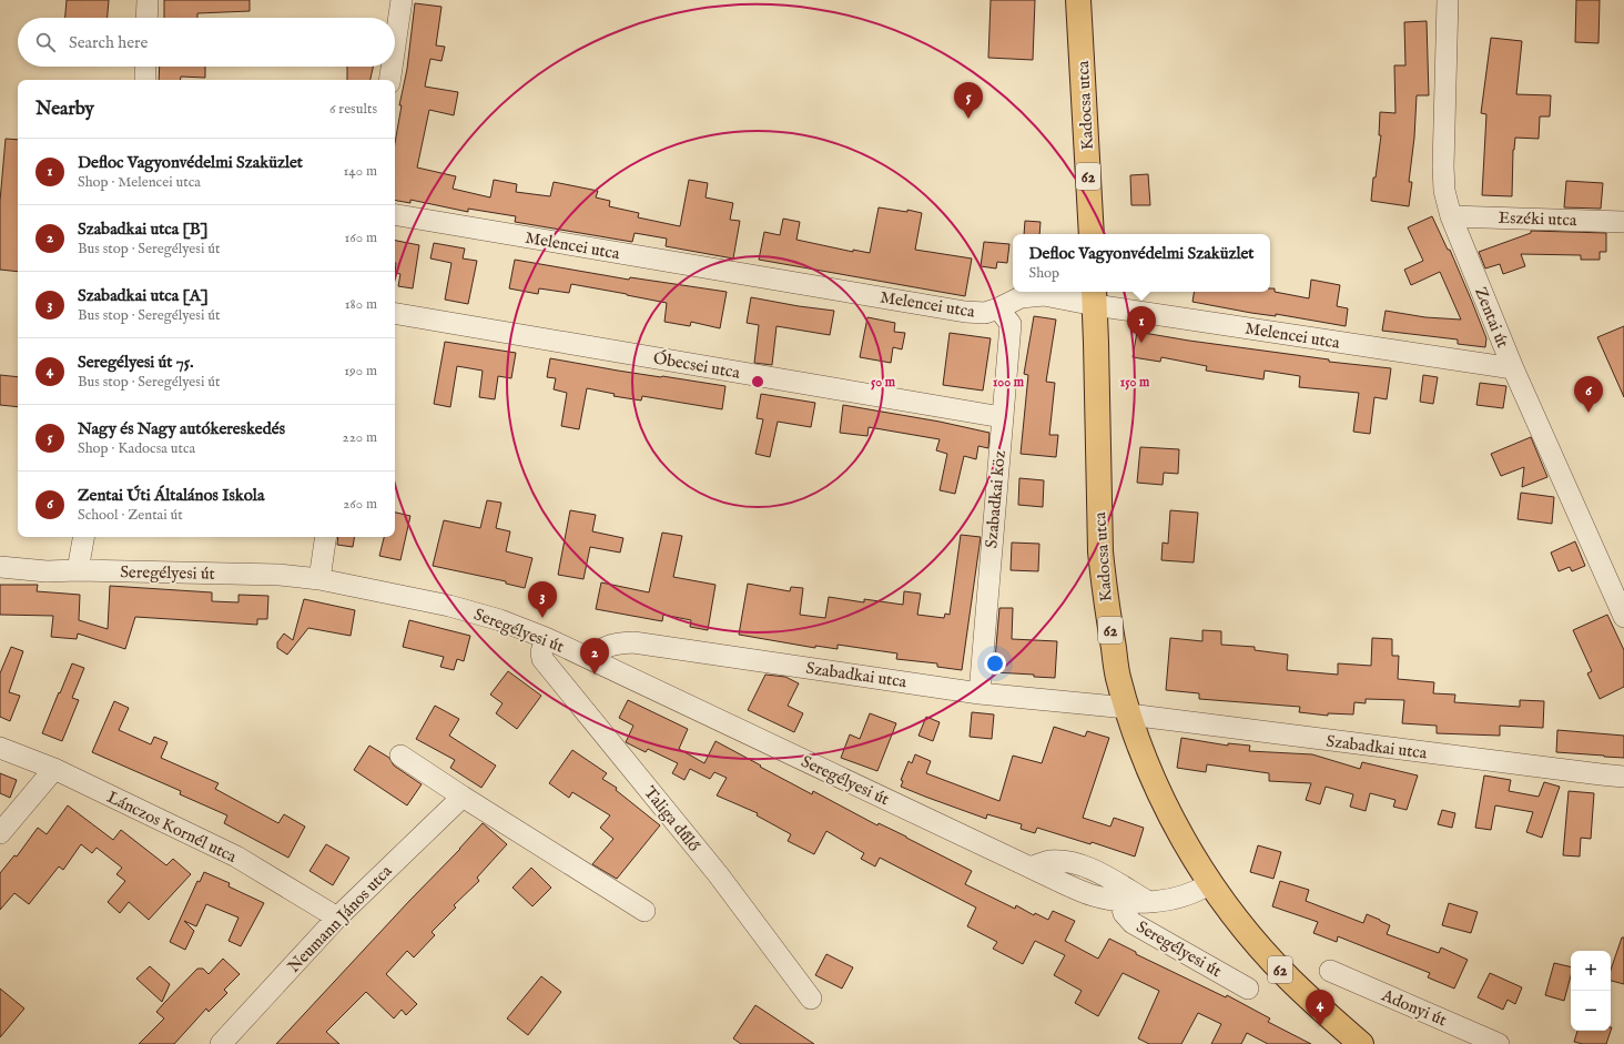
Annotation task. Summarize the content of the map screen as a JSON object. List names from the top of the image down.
{
  "streets": {
    "main road": ["Kadocsa utca", "62"],
    "street": [
      "Eszéki utca",
      "Melencei utca",
      "Zentai út",
      "Óbecsei utca",
      "Szabadkai köz",
      "Seregélyesi út",
      "Szabadkai utca",
      "Taliga dűlő",
      "Lánczos Kornél utca",
      "Neumann János utca",
      "Adonyi út"
    ]
  },
  "crossings": [
    ["Kadocsa utca", "62"],
    ["Kadocsa utca", "Melencei utca"],
    ["Kadocsa utca", "Seregélyesi út"],
    ["Kadocsa utca", "Szabadkai utca"],
    ["62", "Seregélyesi út"],
    ["Eszéki utca", "Zentai út"],
    ["Melencei utca", "Zentai út"],
    ["Melencei utca", "Szabadkai köz"],
    ["Óbecsei utca", "Szabadkai köz"],
    ["Szabadkai köz", "Szabadkai utca"],
    ["Seregélyesi út", "Szabadkai utca"],
    ["Seregélyesi út", "Taliga dűlő"],
    ["Lánczos Kornél utca", "Neumann János utca"]
  ],
  "page": {
    "search": "Search here",
    "heading": ["Nearby", "6 results"],
    "pins": [
      "5",
      "1",
      "6",
      "3",
      "2",
      "4"
    ],
    "list": [
      {
        "mark": "1",
        "name": "Defloc Vagyonvédelmi Szaküzlet",
        "note": "Shop · Melencei utca",
        "value": "140 m"
      },
      {
        "mark": "2",
        "name": "Szabadkai utca [B]",
        "note": "Bus stop · Seregélyesi út",
        "value": "160 m"
      },
      {
        "mark": "3",
        "name": "Szabadkai utca [A]",
        "note": "Bus stop · Seregélyesi út",
        "value": "180 m"
      },
      {
        "mark": "4",
        "name": "Seregélyesi út 75.",
        "note": "Bus stop · Seregélyesi út",
        "value": "190 m"
      },
      {
        "mark": "5",
        "name": "Nagy és Nagy autókereskedés",
        "note": "Shop · Kadocsa utca",
        "value": "220 m"
      },
      {
        "mark": "6",
        "name": "Zentai Úti Általános Iskola",
        "note": "School · Zentai út",
        "value": "260 m"
      }
    ],
    "popup": ["Defloc Vagyonvédelmi Szaküzlet", "Shop"],
    "map_buttons": ["+", "−"]
  },
  "rings": ["50 m", "100 m", "150 m"]
}
